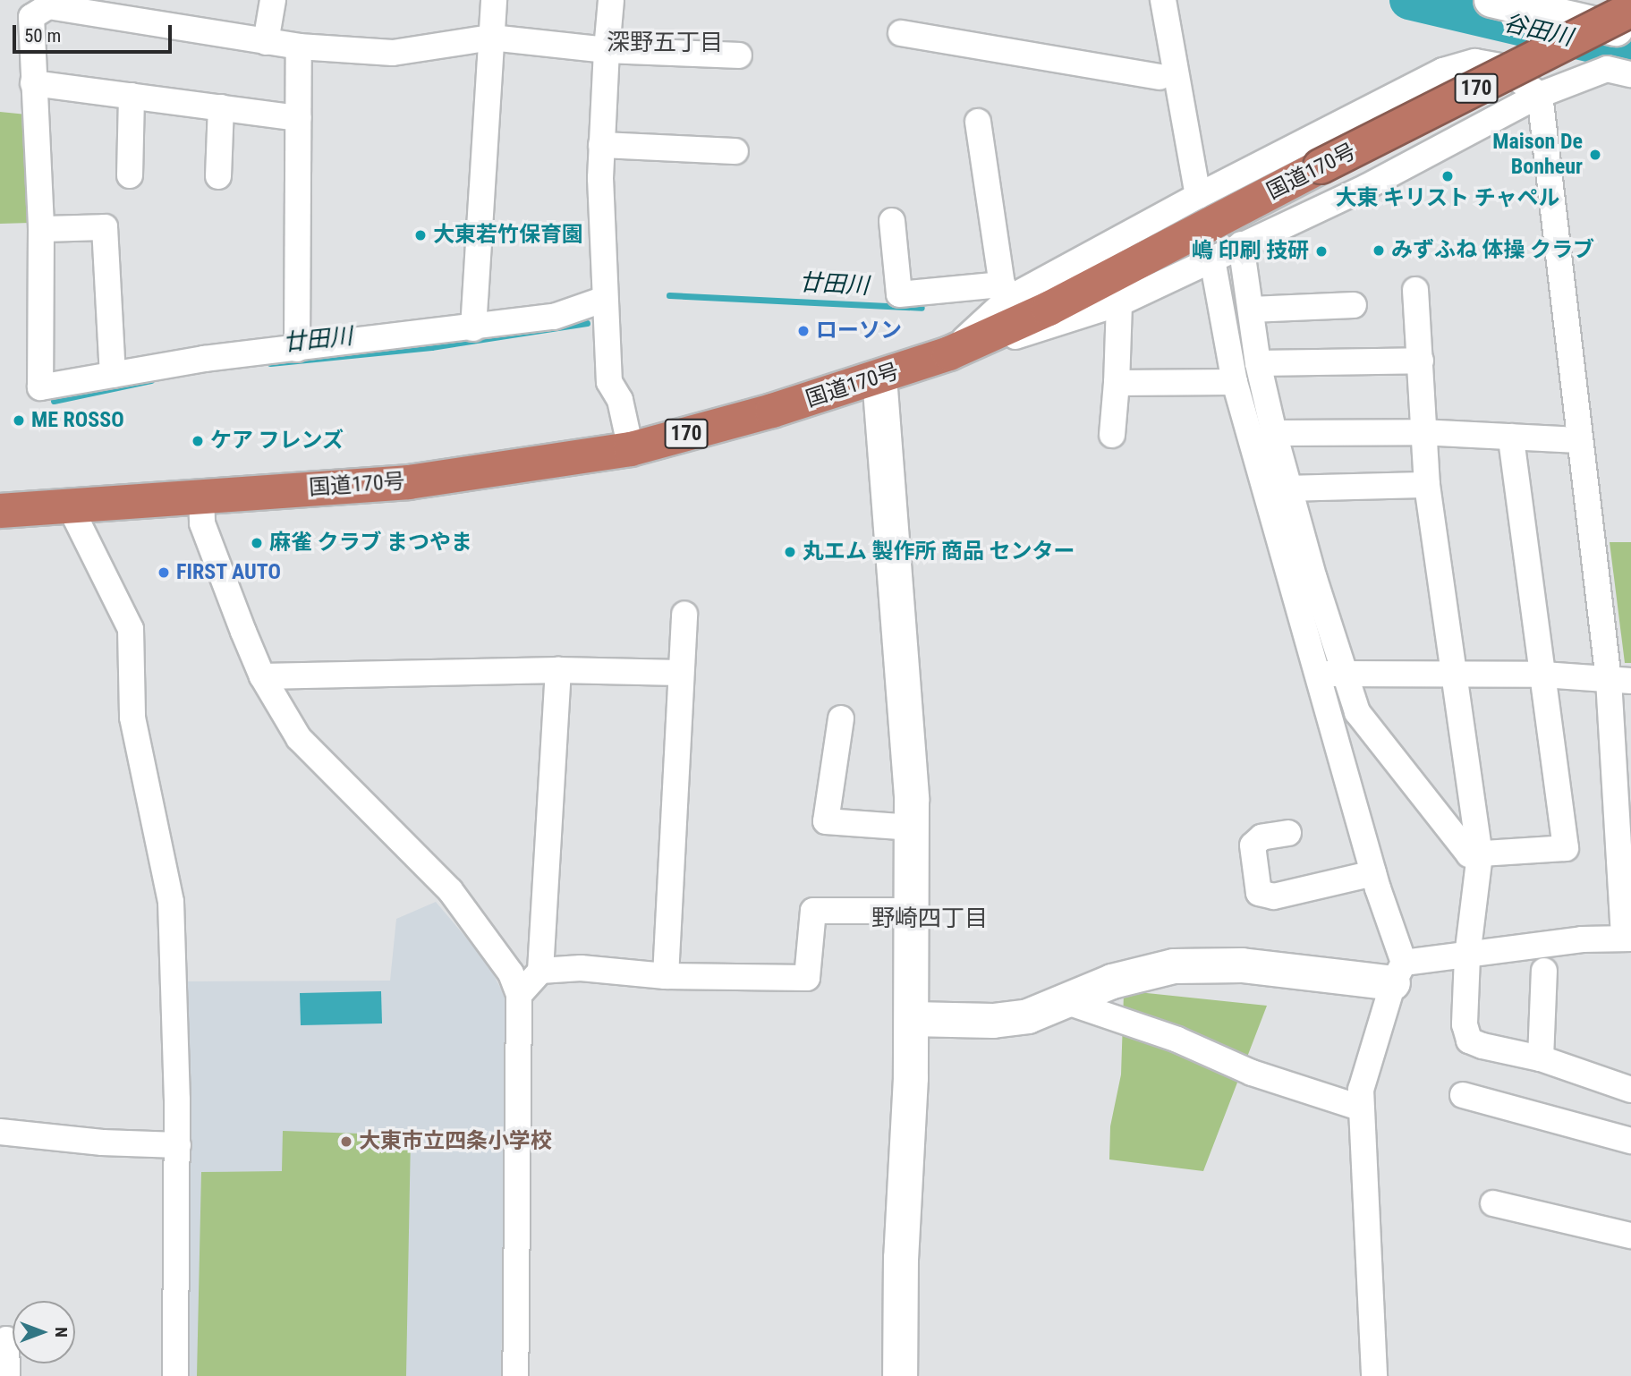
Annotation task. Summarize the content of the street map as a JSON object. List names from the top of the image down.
{
  "streets": {
    "highway": ["170", "国道170号"]
  },
  "districts": ["深野五丁目", "野崎四丁目"],
  "water": ["谷田川", "廿田川"],
  "places": [
    "Maison De Bonheur",
    "大東 キリスト チャペル",
    "大東若竹保育園",
    "みずふね 体操 クラブ",
    "嶋 印刷 技研",
    "ローソン",
    "ME ROSSO",
    "ケア フレンズ",
    "麻雀 クラブ まつやま",
    "丸エム 製作所 商品 センター",
    "FIRST AUTO",
    "大東市立四条小学校"
  ],
  "scale_bar": "50 m",
  "north": "right"
}
